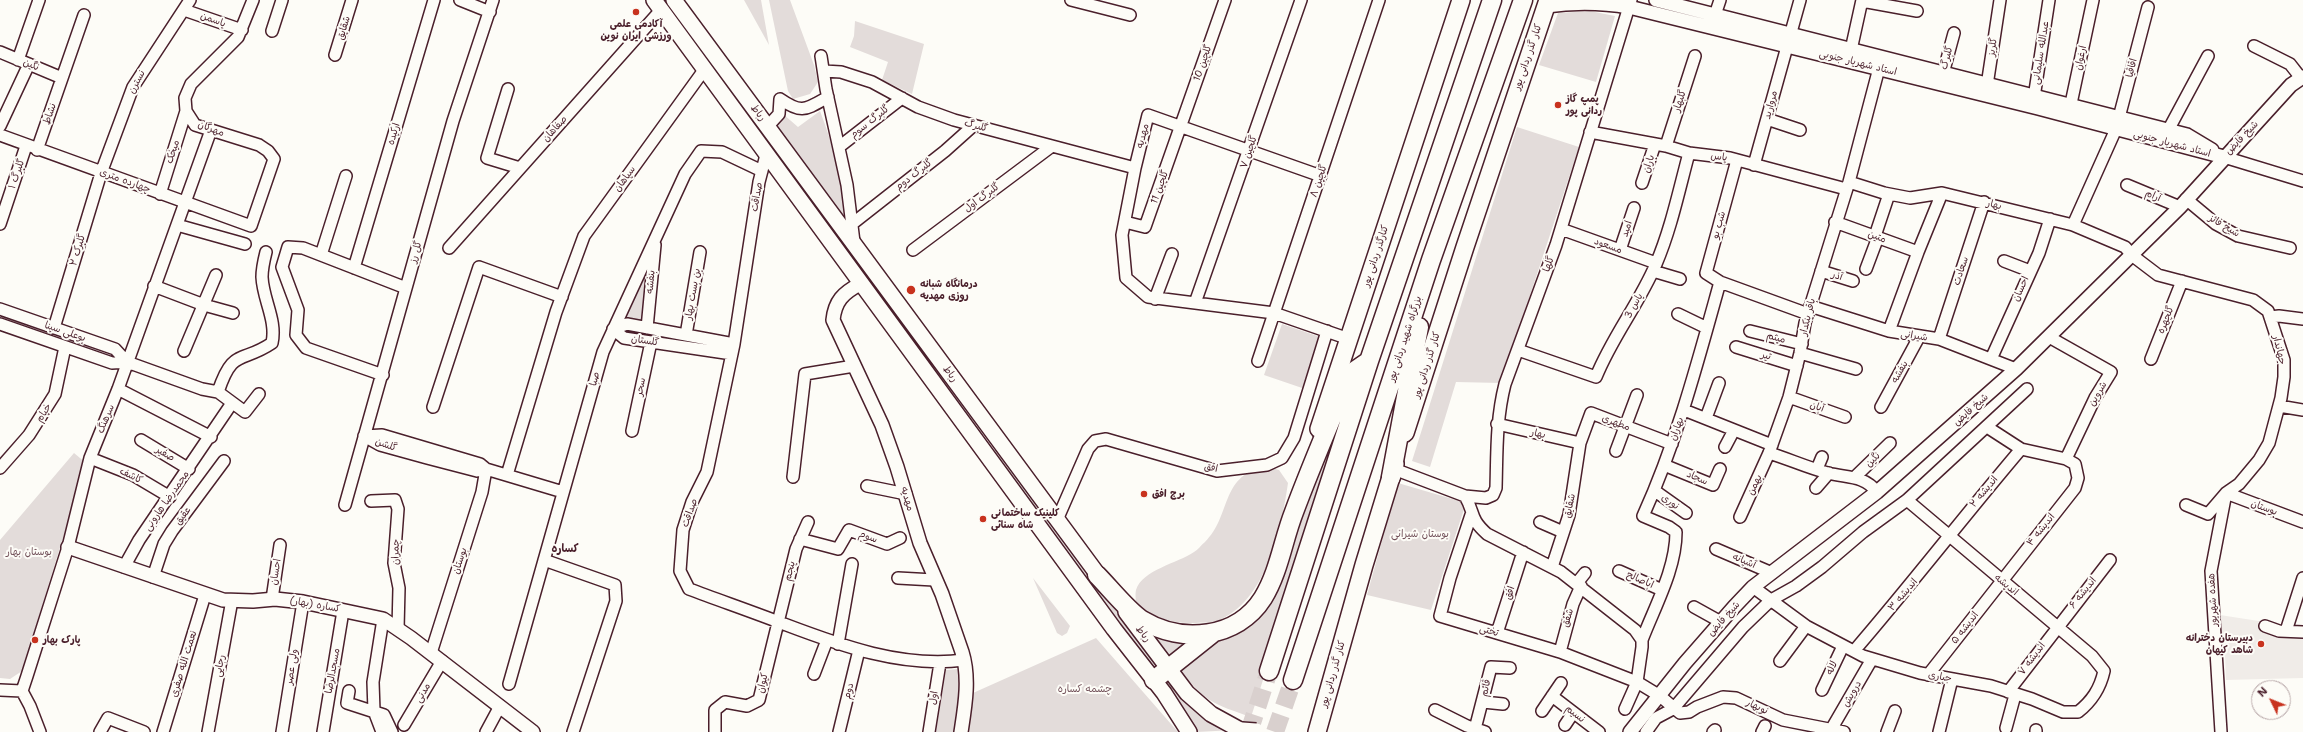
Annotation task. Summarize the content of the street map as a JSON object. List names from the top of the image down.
{
  "streets": {
    "highway": ["بزرگراه شهید ردانی پور"],
    "main road": ["کنار گذر ردانی پور", "رباط", "کنارگذر ردانی پور"],
    "street": [
      "یاسمن",
      "شقایق",
      "گلریز",
      "عبدالله سلیمانی",
      "گلبرگ",
      "ارغوان",
      "گلچین 10",
      "استاد شهریار جنوبی",
      "نگین",
      "اقاقیا",
      "نسترن",
      "گلبهار",
      "مروارید",
      "نشاط",
      "گلبرگ سوم",
      "مهرگان",
      "صفاهان",
      "ارکیده",
      "مهدیه",
      "شیخ فایض",
      "میخک",
      "گلچین ۷",
      "یاس",
      "باران",
      "گلبرگ ۱",
      "گلبرگ دوم",
      "سپاهان",
      "چهارده متری",
      "گلچین ۸",
      "گلچین 11",
      "آرام",
      "صداقت",
      "گلبرگ اول",
      "بهار",
      "شب بو",
      "شیخ فائز",
      "امید",
      "متین",
      "مسعود",
      "گلبرک ۲",
      "گل رز",
      "گلها",
      "سعادت",
      "آذر",
      "بنفشه",
      "احسان",
      "بن بست بهار",
      "یاس 3",
      "باقر بنکدار",
      "گلچهره",
      "بوعلی سینا",
      "شیرانی",
      "میثم",
      "گلستان",
      "جهاندار",
      "تیر",
      "صبا",
      "سحر",
      "شروین",
      "آبان",
      "خیام",
      "سرهنگ",
      "مطهری",
      "بهاران",
      "گلشن",
      "صفیر",
      "افق",
      "کاشف",
      "سجاد",
      "بهمن",
      "اندیشه ۲",
      "محمدرضا هارونی",
      "نوری",
      "بوستان",
      "عقیق",
      "اندیشه ۴",
      "سوم",
      "چمران",
      "آشیانه",
      "پنجم",
      "اباصالح",
      "اندیشه",
      "اندیشه ۶",
      "اندیشه ۳",
      "هفده شهریور",
      "کساره (بهار)",
      "شفق",
      "اندیشه ۵",
      "تختی",
      "اندیشه ۷",
      "نعمت الله صفری",
      "رجایی",
      "ولی عصر",
      "لاله",
      "مسجدالرضا",
      "جباری",
      "کیوان",
      "قائم",
      "دوم",
      "مدنی",
      "درویش",
      "اول",
      "نوبهار",
      "نسیم"
    ]
  },
  "crossings": [
    ["یاسمن", "نسترن"],
    ["شقایق", "بهار"],
    ["شقایق", "مطهری"],
    ["گلریز", "استاد شهریار جنوبی"],
    ["عبدالله سلیمانی", "استاد شهریار جنوبی"],
    ["کنار گذر ردانی پور", "استاد شهریار جنوبی"],
    ["گلبرگ", "استاد شهریار جنوبی"],
    ["گلبرگ", "گلبرگ سوم"],
    ["گلبرگ", "مهدیه"],
    ["گلبرگ", "گلبرگ دوم"],
    ["گلبرگ", "گلبرگ اول"],
    ["ارغوان", "استاد شهریار جنوبی"],
    ["گلچین 10", "مهدیه"],
    ["گلچین 10", "گلچین 11"],
    ["استاد شهریار جنوبی", "اقاقیا"],
    ["استاد شهریار جنوبی", "مروارید"],
    ["استاد شهریار جنوبی", "شیخ فایض"],
    ["استاد شهریار جنوبی", "گلها"],
    ["استاد شهریار جنوبی", "باقر بنکدار"],
    ["نگین", "نشاط"],
    ["اقاقیا", "بهار"],
    ["نسترن", "چهارده متری"],
    ["نسترن", "گلبرک ۲"],
    ["گلبهار", "یاس"],
    ["گلبهار", "باران"],
    ["مروارید", "یاس"],
    ["رباط", "صفاهان"],
    ["رباط", "مهدیه"],
    ["رباط", "سپاهان"],
    ["رباط", "صداقت"],
    ["رباط", "افق"],
    ["نشاط", "چهارده متری"],
    ["مهرگان", "میخک"],
    ["مهرگان", "چهارده متری"],
    ["مهرگان", "سرهنگ"],
    ["مهدیه", "گلچین ۷"],
    ["مهدیه", "گلچین ۸"],
    ["مهدیه", "گلچین 11"],
    ["مهدیه", "صداقت"],
    ["مهدیه", "کنارگذر ردانی پور"],
    ["مهدیه", "افق"],
    ["شیخ فایض", "آرام"],
    ["شیخ فایض", "بهار"],
    ["شیخ فایض", "شیخ فائز"],
    ["شیخ فایض", "شیرانی"],
    ["شیخ فایض", "جهاندار"],
    ["شیخ فایض", "شروین"],
    ["شیخ فایض", "آشیانه"],
    ["شیخ فایض", "اندیشه"],
    ["شیخ فایض", "تختی"],
    ["شیخ فایض", "جباری"],
    ["شیخ فایض", "نوبهار"],
    ["میخک", "چهارده متری"],
    ["یاس", "باران"],
    ["یاس", "بهار"],
    ["یاس", "شب بو"],
    ["یاس", "گلها"],
    ["یاس", "یاس 3"],
    ["یاس", "باقر بنکدار"],
    ["گلبرگ ۱", "چهارده متری"],
    ["سپاهان", "گلشن"],
    ["چهارده متری", "گلبرک ۲"],
    ["چهارده متری", "سرهنگ"],
    ["آرام", "شیخ فائز"],
    ["صداقت", "گلستان"],
    ["صداقت", "صبا"],
    ["صداقت", "پنجم"],
    ["صداقت", "کیوان"],
    ["صداقت", "دوم"],
    ["صداقت", "اول"],
    ["بهار", "گلها"],
    ["بهار", "سعادت"],
    ["بهار", "احسان"],
    ["بهار", "باقر بنکدار"],
    ["بهار", "جهاندار"],
    ["بهار", "مطهری"],
    ["شب بو", "بهاران"],
    ["امید", "مسعود"],
    ["متین", "باقر بنکدار"],
    ["مسعود", "گلها"],
    ["مسعود", "یاس 3"],
    ["گلبرک ۲", "بوعلی سینا"],
    ["گل رز", "گلشن"],
    ["گلها", "یاس 3"],
    ["سعادت", "شیرانی"],
    ["آذر", "باقر بنکدار"],
    ["بنفشه", "شیرانی"],
    ["بنفشه", "گلستان"],
    ["بنفشه", "صبا"],
    ["احسان", "شیرانی"],
    ["احسان", "کساره (بهار)"],
    ["بن بست بهار", "گلستان"],
    ["باقر بنکدار", "شیرانی"],
    ["باقر بنکدار", "میثم"],
    ["باقر بنکدار", "تیر"],
    ["باقر بنکدار", "آبان"],
    ["باقر بنکدار", "بهمن"],
    ["گلچهره", "جهاندار"],
    ["بوعلی سینا", "خیام"],
    ["بوعلی سینا", "سرهنگ"],
    ["بوعلی سینا", "محمدرضا هارونی"],
    ["گلستان", "صبا"],
    ["گلستان", "سحر"],
    ["جهاندار", "بوستان"],
    ["جهاندار", "هفده شهریور"],
    ["صبا", "گلشن"],
    ["شروین", "اندیشه ۴"],
    ["سرهنگ", "کاشف"],
    ["سرهنگ", "کساره (بهار)"],
    ["مطهری", "بهاران"],
    ["بهاران", "سجاد"],
    ["بهاران", "نوری"],
    ["بهاران", "اباصالح"],
    ["گلشن", "بوستان"],
    ["صفیر", "محمدرضا هارونی"],
    ["افق", "تختی"],
    ["کاشف", "محمدرضا هارونی"],
    ["اندیشه ۲", "اندیشه"],
    ["اندیشه ۲", "اندیشه ۳"],
    ["محمدرضا هارونی", "کساره (بهار)"],
    ["بوستان", "هفده شهریور"],
    ["بوستان", "کساره (بهار)"],
    ["عقیق", "کساره (بهار)"],
    ["اندیشه ۴", "اندیشه"],
    ["اندیشه ۴", "اندیشه ۵"],
    ["سوم", "پنجم"],
    ["چمران", "کساره (بهار)"],
    ["پنجم", "کیوان"],
    ["اندیشه", "اندیشه ۶"],
    ["اندیشه", "اندیشه ۳"],
    ["اندیشه", "اندیشه ۵"],
    ["اندیشه", "اندیشه ۷"],
    ["اندیشه", "جباری"],
    ["اندیشه ۶", "اندیشه ۷"],
    ["اندیشه ۳", "جباری"],
    ["کساره (بهار)", "نعمت الله صفری"],
    ["کساره (بهار)", "رجایی"],
    ["کساره (بهار)", "ولی عصر"],
    ["کساره (بهار)", "مسجدالرضا"],
    ["کساره (بهار)", "مدنی"],
    ["شفق", "تختی"],
    ["اندیشه ۵", "جباری"],
    ["تختی", "نوبهار"],
    ["اندیشه ۷", "جباری"],
    ["لاله", "جباری"],
    ["جباری", "درویش"],
    ["درویش", "نوبهار"]
  ],
  "districts": ["کساره"],
  "parks": ["بوستان شیرانی", "بوستان بهار", "چشمه کساره"],
  "places": [
    "آکادمی علمی ورزشی ایران نوین",
    "پمپ گاز ردانی پور",
    "درمانگاه شبانه روزی مهدیه",
    "برج افق",
    "کلینیک ساختمانی شاه سنائی",
    "پارک بهار",
    "دبیرستان دخترانه شاهد کیهان"
  ],
  "north": "top left"
}
